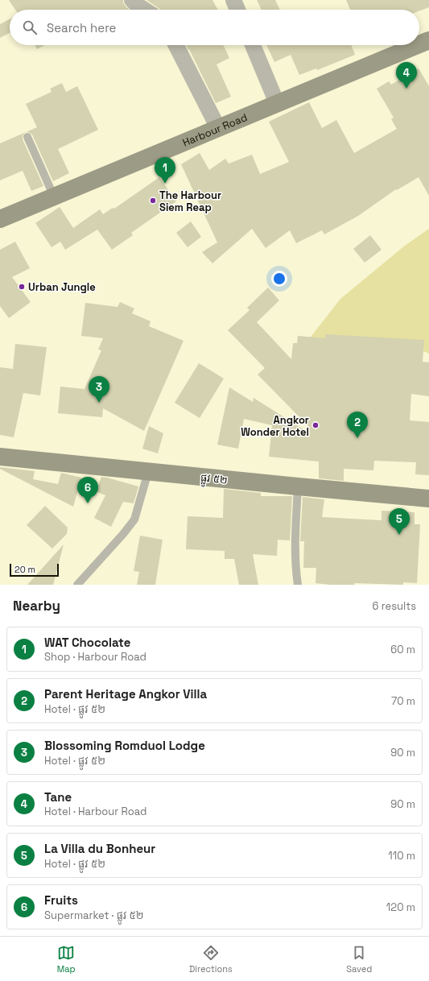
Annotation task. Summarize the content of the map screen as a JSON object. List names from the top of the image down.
{
  "streets": {
    "street": ["Harbour Road", "ផ្លូវ ៥២"]
  },
  "places": ["The Harbour Siem Reap", "Urban Jungle", "Angkor Wonder Hotel"],
  "scale_bar": "20 m",
  "page": {
    "search": "Search here",
    "pins": [
      "4",
      "1",
      "3",
      "2",
      "6",
      "5"
    ],
    "scale": "20 m",
    "heading": ["Nearby", "6 results"],
    "list": [
      {
        "mark": "1",
        "name": "WAT Chocolate",
        "note": "Shop · Harbour Road",
        "value": "60 m"
      },
      {
        "mark": "2",
        "name": "Parent Heritage Angkor Villa",
        "note": "Hotel · ផ្លូវ ៥២",
        "value": "70 m"
      },
      {
        "mark": "3",
        "name": "Blossoming Romduol Lodge",
        "note": "Hotel · ផ្លូវ ៥២",
        "value": "90 m"
      },
      {
        "mark": "4",
        "name": "Tane",
        "note": "Hotel · Harbour Road",
        "value": "90 m"
      },
      {
        "mark": "5",
        "name": "La Villa du Bonheur",
        "note": "Hotel · ផ្លូវ ៥២",
        "value": "110 m"
      },
      {
        "mark": "6",
        "name": "Fruits",
        "note": "Supermarket · ផ្លូវ ៥២",
        "value": "120 m"
      }
    ],
    "nav": ["Map", "Directions", "Saved"]
  }
}
